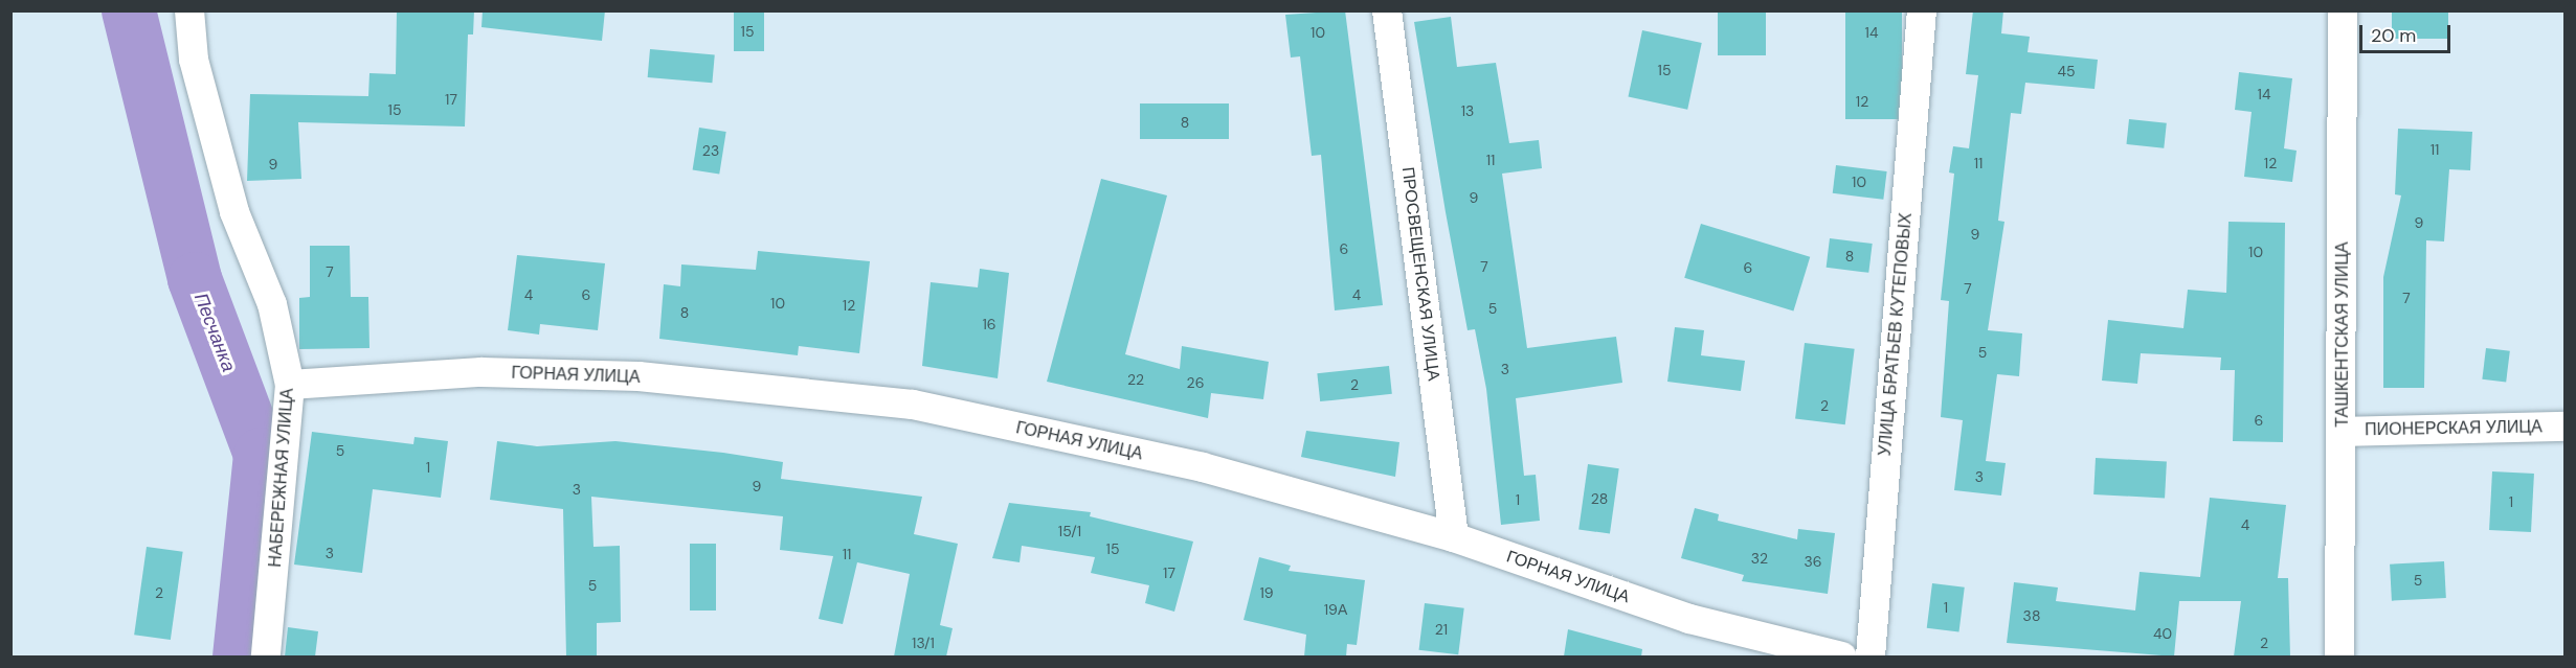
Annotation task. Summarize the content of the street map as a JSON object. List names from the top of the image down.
{
  "streets": {
    "street": [
      "ПРОСВЕЩЕНСКАЯ УЛИЦА",
      "УЛИЦА БРАТЬЕВ КУТЕПОВЫХ",
      "ТАШКЕНТСКАЯ УЛИЦА",
      "ГОРНАЯ УЛИЦА",
      "ПИОНЕРСКАЯ УЛИЦА",
      "НАБЕРЕЖНАЯ УЛИЦА"
    ]
  },
  "crossings": [
    ["ПРОСВЕЩЕНСКАЯ УЛИЦА", "ГОРНАЯ УЛИЦА"],
    ["ТАШКЕНТСКАЯ УЛИЦА", "ПИОНЕРСКАЯ УЛИЦА"],
    ["ГОРНАЯ УЛИЦА", "НАБЕРЕЖНАЯ УЛИЦА"]
  ],
  "water": ["Песчанка"],
  "house_numbers": [
    "15",
    "10",
    "14",
    "15",
    "45",
    "14",
    "17",
    "12",
    "15",
    "13",
    "8",
    "11",
    "23",
    "11",
    "11",
    "12",
    "9",
    "10",
    "9",
    "9",
    "9",
    "6",
    "10",
    "8",
    "7",
    "6",
    "7",
    "7",
    "4",
    "6",
    "4",
    "7",
    "10",
    "12",
    "5",
    "8",
    "16",
    "5",
    "3",
    "22",
    "26",
    "2",
    "2",
    "6",
    "5",
    "1",
    "3",
    "9",
    "3",
    "28",
    "1",
    "1",
    "4",
    "15/1",
    "15",
    "3",
    "11",
    "32",
    "36",
    "17",
    "5",
    "5",
    "2",
    "19",
    "1",
    "19А",
    "38",
    "21",
    "40",
    "13/1",
    "2"
  ],
  "scale_bar": "20 m"
}
